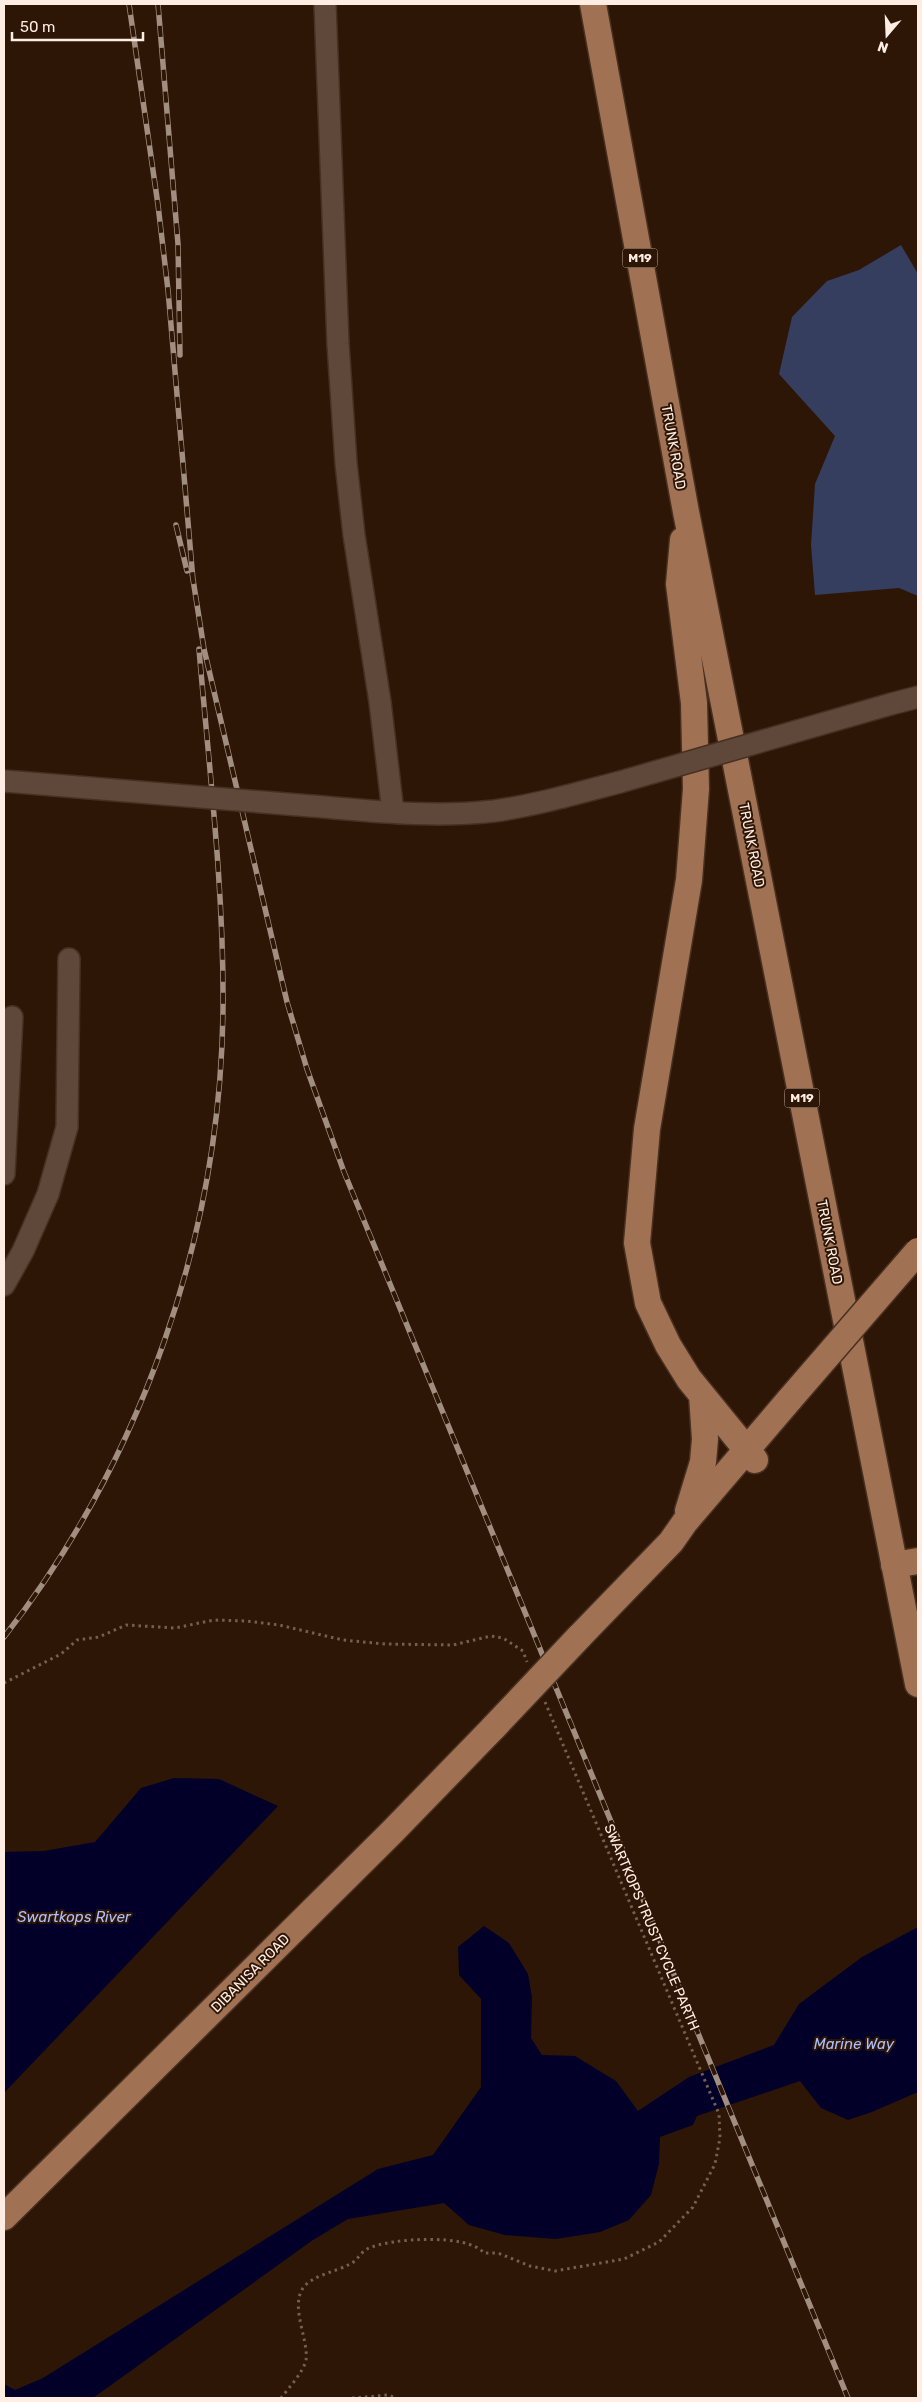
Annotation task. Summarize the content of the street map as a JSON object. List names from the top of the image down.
{
  "streets": {
    "main road": ["M19", "TRUNK ROAD", "DIBANISA ROAD"],
    "path": ["SWARTKOPS TRUST CYCLE PARTH"]
  },
  "water": ["Swartkops River", "Marine Way"],
  "scale_bar": "50 m",
  "north": "bottom"
}
